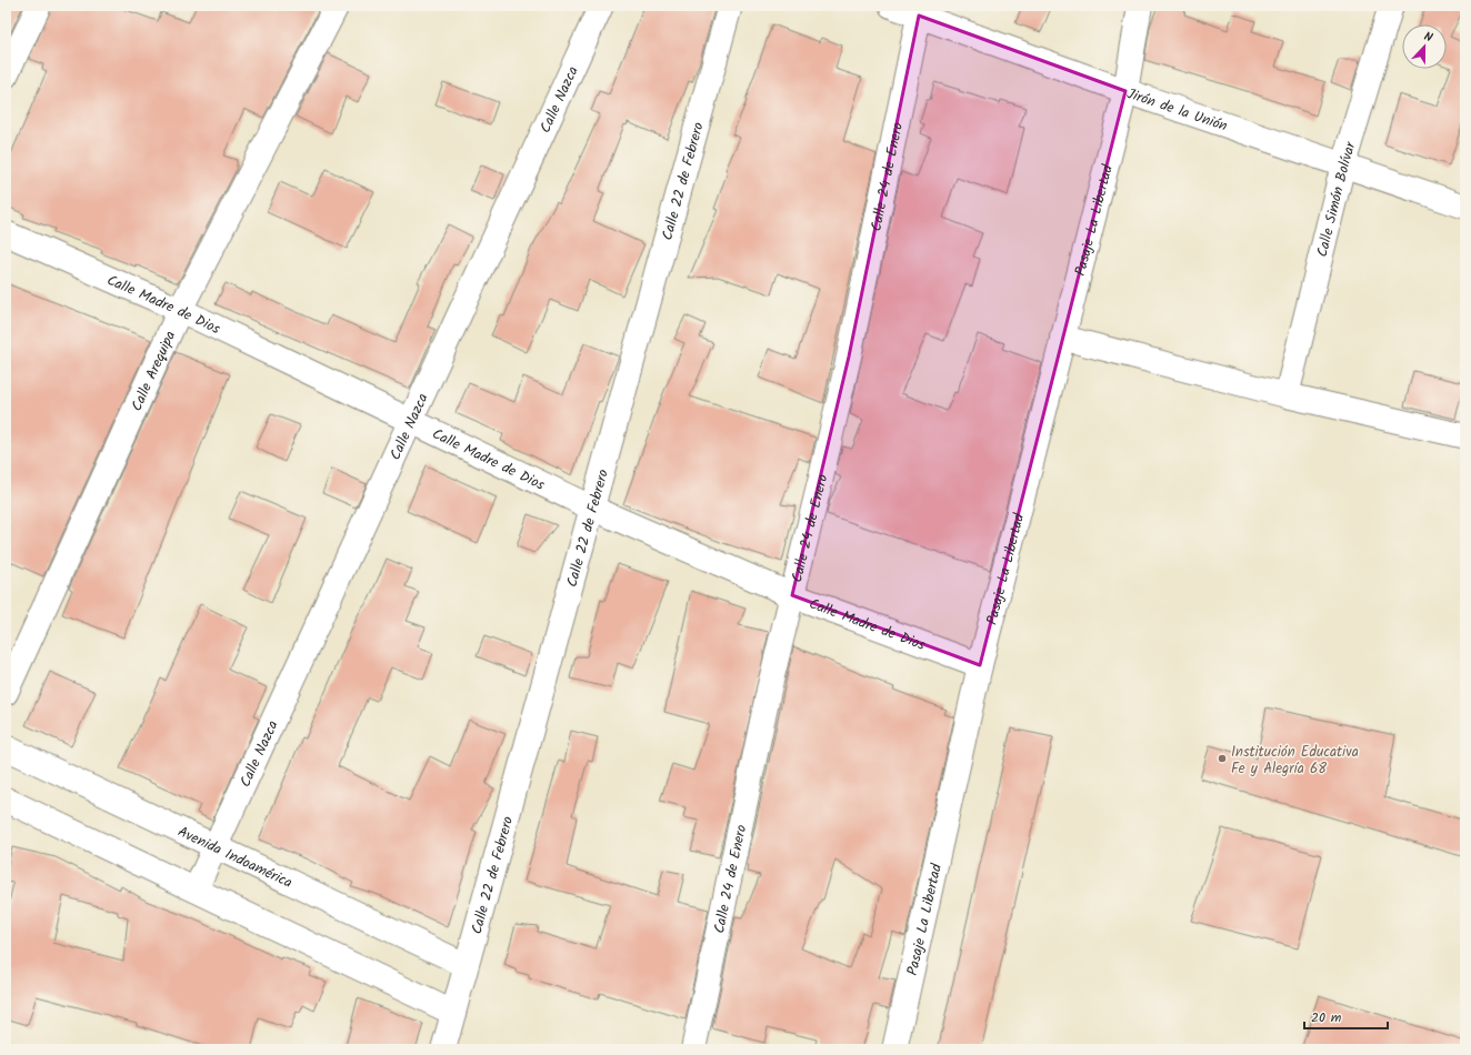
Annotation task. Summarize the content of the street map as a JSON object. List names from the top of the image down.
{
  "streets": {
    "street": [
      "Calle Nazca",
      "Jirón de la Unión",
      "Calle 24 de Enero",
      "Calle 22 de Febrero",
      "Calle Simón Bolívar",
      "Pasaje La Libertad",
      "Calle Madre de Dios",
      "Calle Arequipa",
      "Avenida Indoamérica"
    ]
  },
  "crossings": [
    ["Calle Nazca", "Calle Madre de Dios"],
    ["Calle Nazca", "Avenida Indoamérica"],
    ["Jirón de la Unión", "Calle 24 de Enero"],
    ["Jirón de la Unión", "Calle Simón Bolívar"],
    ["Jirón de la Unión", "Pasaje La Libertad"],
    ["Calle 24 de Enero", "Calle Madre de Dios"],
    ["Calle 22 de Febrero", "Calle Madre de Dios"],
    ["Calle 22 de Febrero", "Avenida Indoamérica"],
    ["Pasaje La Libertad", "Calle Madre de Dios"],
    ["Calle Madre de Dios", "Calle Arequipa"]
  ],
  "places": ["Institución Educativa Fe y Alegría 68"],
  "scale_bar": "20 m",
  "north": "top"
}
